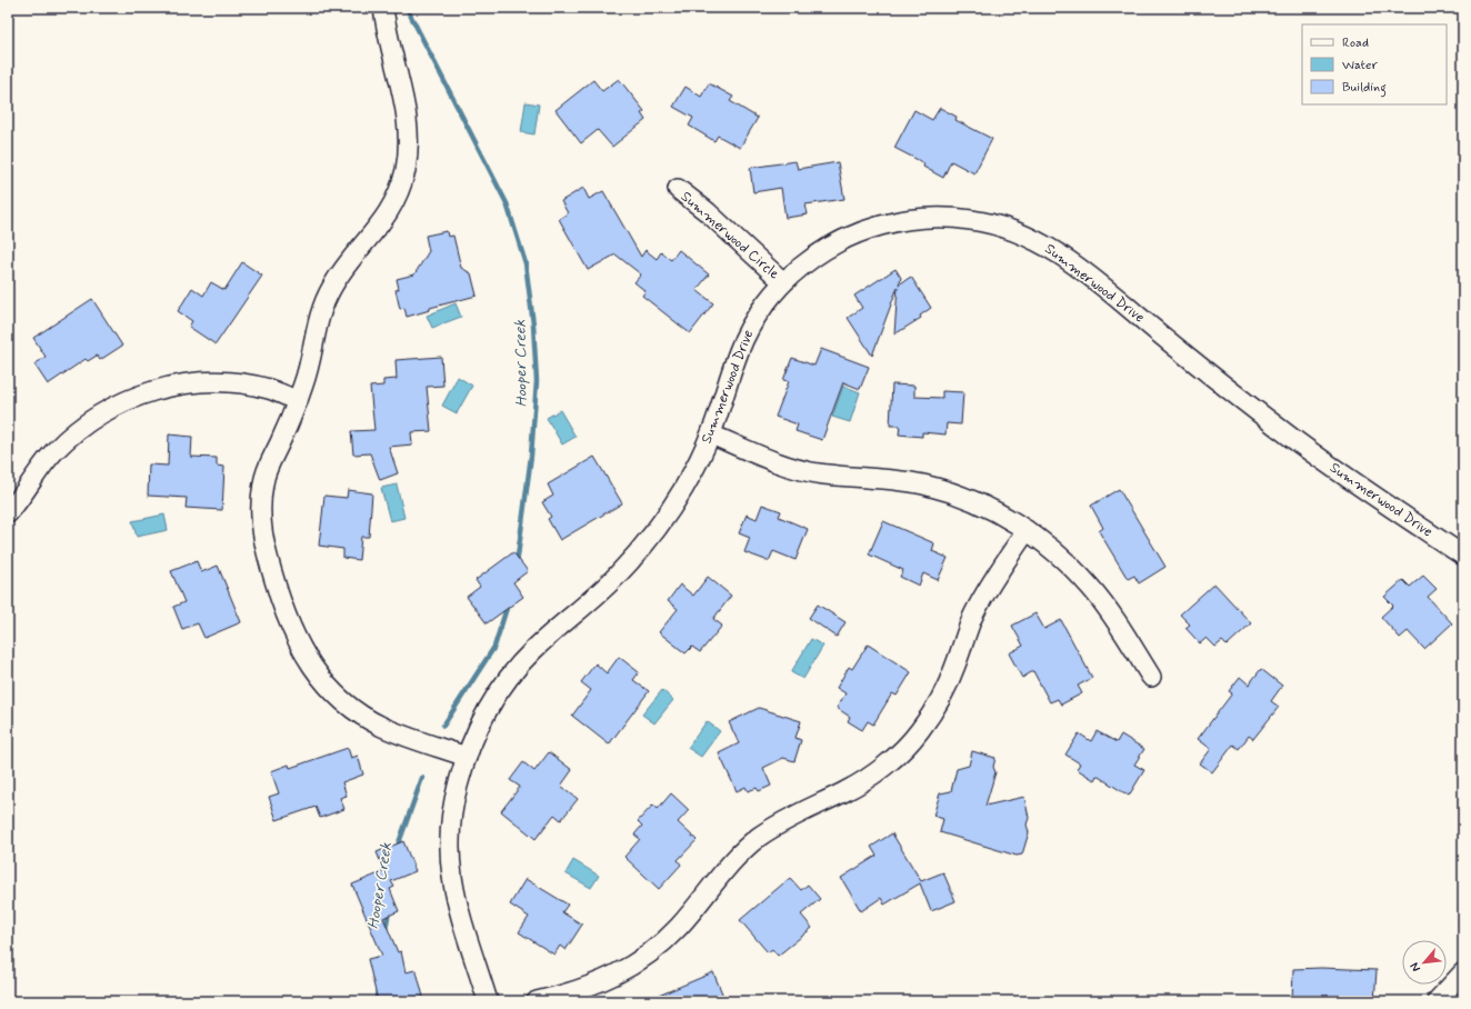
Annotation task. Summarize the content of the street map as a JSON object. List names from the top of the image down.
{
  "streets": {
    "street": ["Summerwood Circle", "Summerwood Drive"]
  },
  "crossings": [
    ["Summerwood Circle", "Summerwood Drive"]
  ],
  "water": ["Hooper Creek"],
  "legend": ["Road", "Water", "Building"],
  "north": "bottom left"
}
